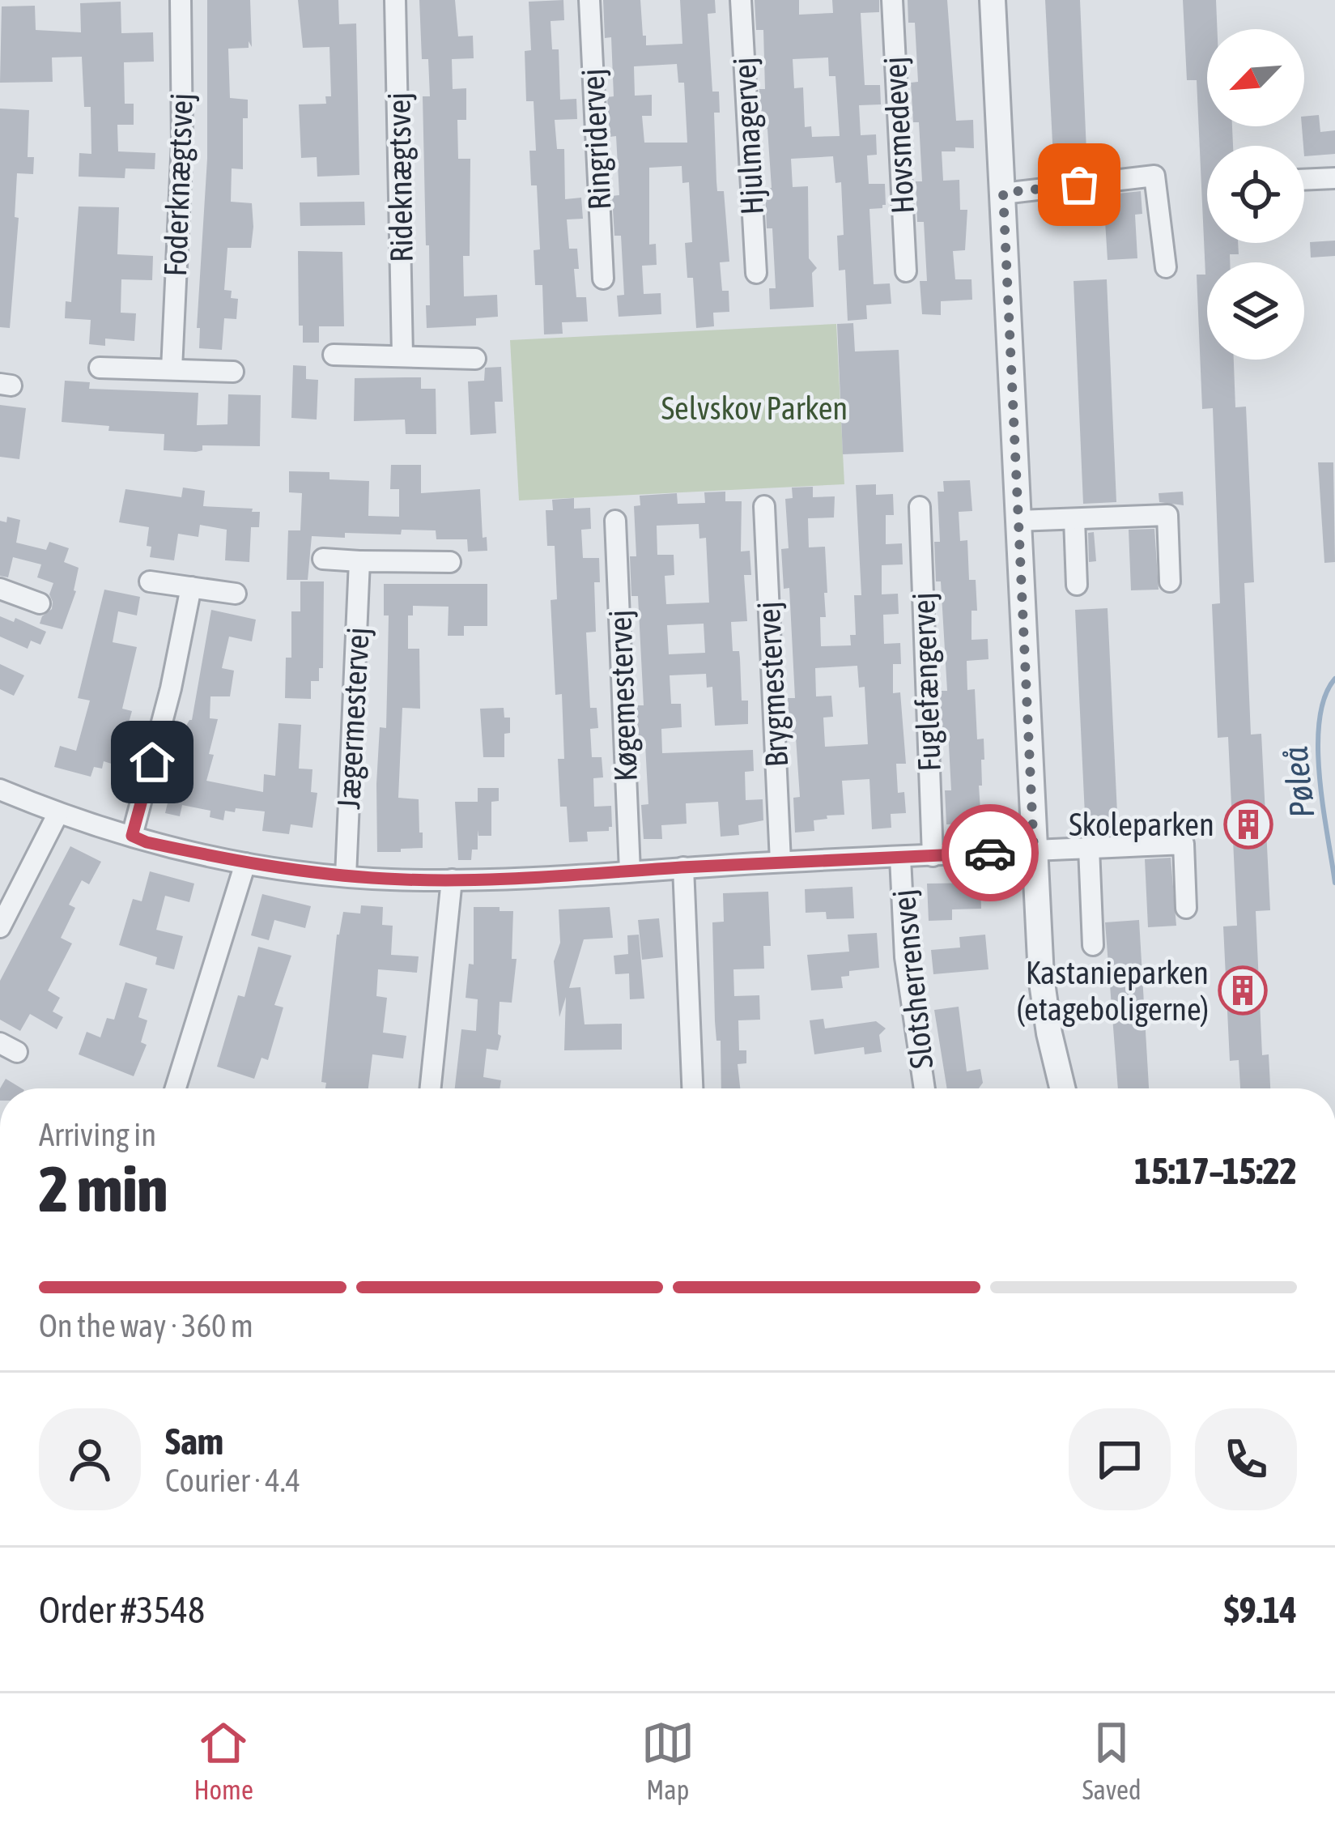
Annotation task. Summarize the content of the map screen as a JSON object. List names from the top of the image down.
{
  "streets": {
    "street": [
      "Hovsmedevej",
      "Hjulmagervej",
      "Ringridervej",
      "Rideknægtsvej",
      "Foderknægtsvej",
      "Fuglefængervej",
      "Brygmestervej",
      "Køgemestervej",
      "Jægermestervej",
      "Slotsherrensvej"
    ]
  },
  "water": ["Pøleå"],
  "parks": ["Selvskov Parken"],
  "places": {
    "building": ["Skoleparken", "Kastanieparken (etageboligerne)"]
  },
  "north": "bottom left",
  "page": {
    "heading": ["2 min", "Arriving in", "15:17–15:22"],
    "panel": [
      "Sam",
      "Courier · 4.4",
      "Order #3548",
      "$9.14"
    ],
    "bar": "On the way · 360 m",
    "tabs": ["Home", "Map", "Saved"]
  }
}
